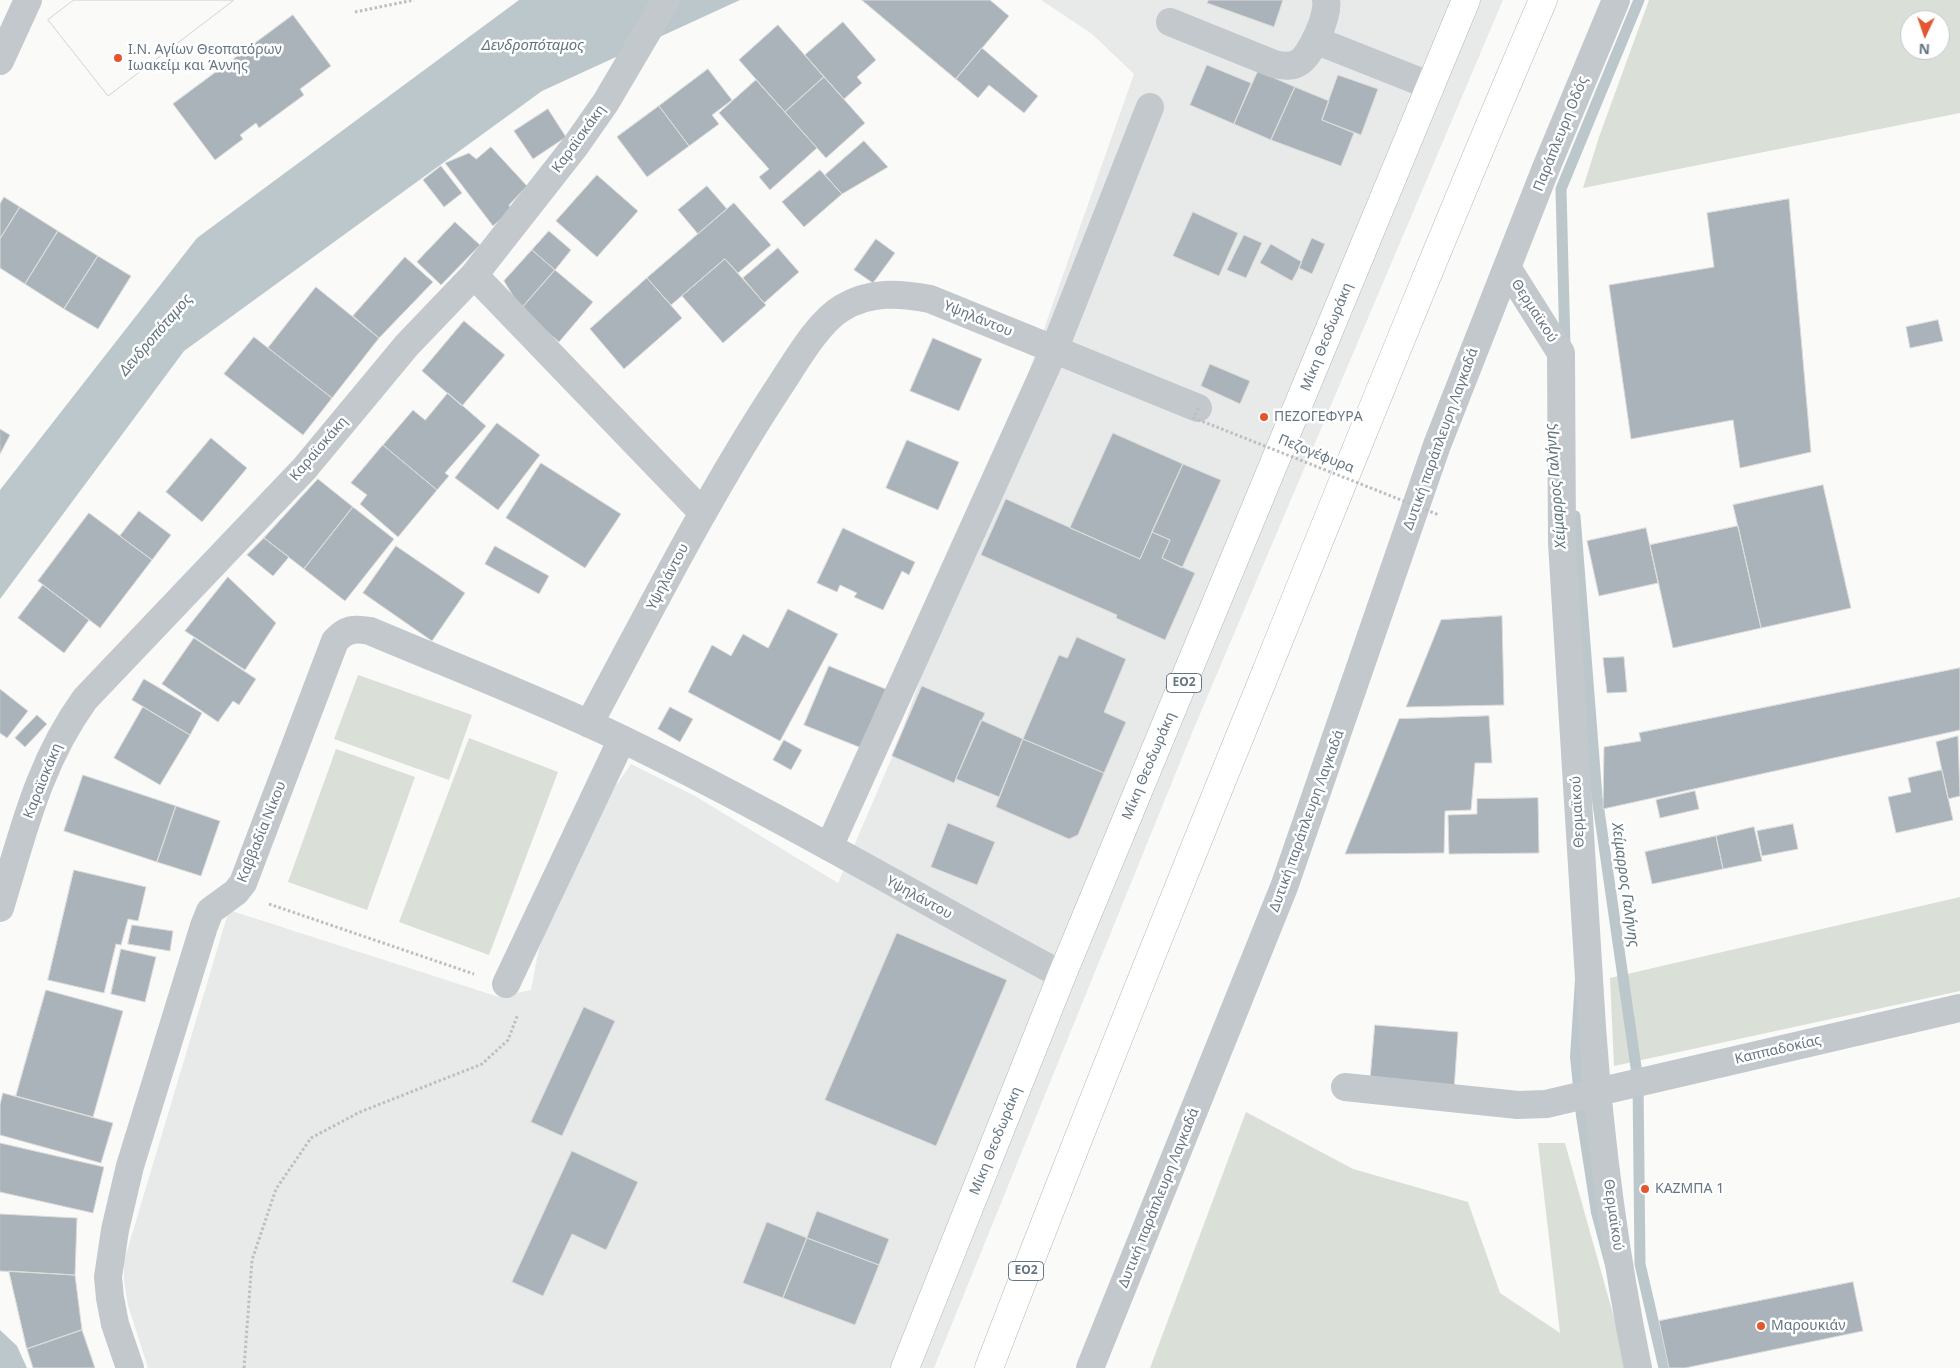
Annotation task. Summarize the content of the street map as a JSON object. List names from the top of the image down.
{
  "streets": {
    "highway": ["Μίκη Θεοδωράκη", "ΕΟ2"],
    "street": [
      "Παράπλευρη Οδός",
      "Καραϊσκάκη",
      "Θερμαϊκού",
      "Υψηλάντου",
      "Δυτική παράπλευρη Λαγκαδά",
      "Καββαδία Νίκου",
      "Καππαδοκίας"
    ],
    "path": ["Πεζογέφυρα"]
  },
  "crossings": [
    ["Παράπλευρη Οδός", "Θερμαϊκού"],
    ["Παράπλευρη Οδός", "Δυτική παράπλευρη Λαγκαδά"],
    ["Θερμαϊκού", "Δυτική παράπλευρη Λαγκαδά"],
    ["Θερμαϊκού", "Καππαδοκίας"],
    ["Υψηλάντου", "Μίκη Θεοδωράκη"],
    ["Υψηλάντου", "Πεζογέφυρα"],
    ["Υψηλάντου", "Καββαδία Νίκου"]
  ],
  "water": ["Δενδροπόταμος", "Χείμαρρος Γαλήνης"],
  "places": [
    "Ι.Ν. Αγίων Θεοπατόρων Ιωακείμ και Άννης",
    "ΠΕΖΟΓΕΦΥΡΑ",
    "ΚΑΖΜΠΑ 1",
    "Μαρουκιάν"
  ],
  "north": "bottom"
}
